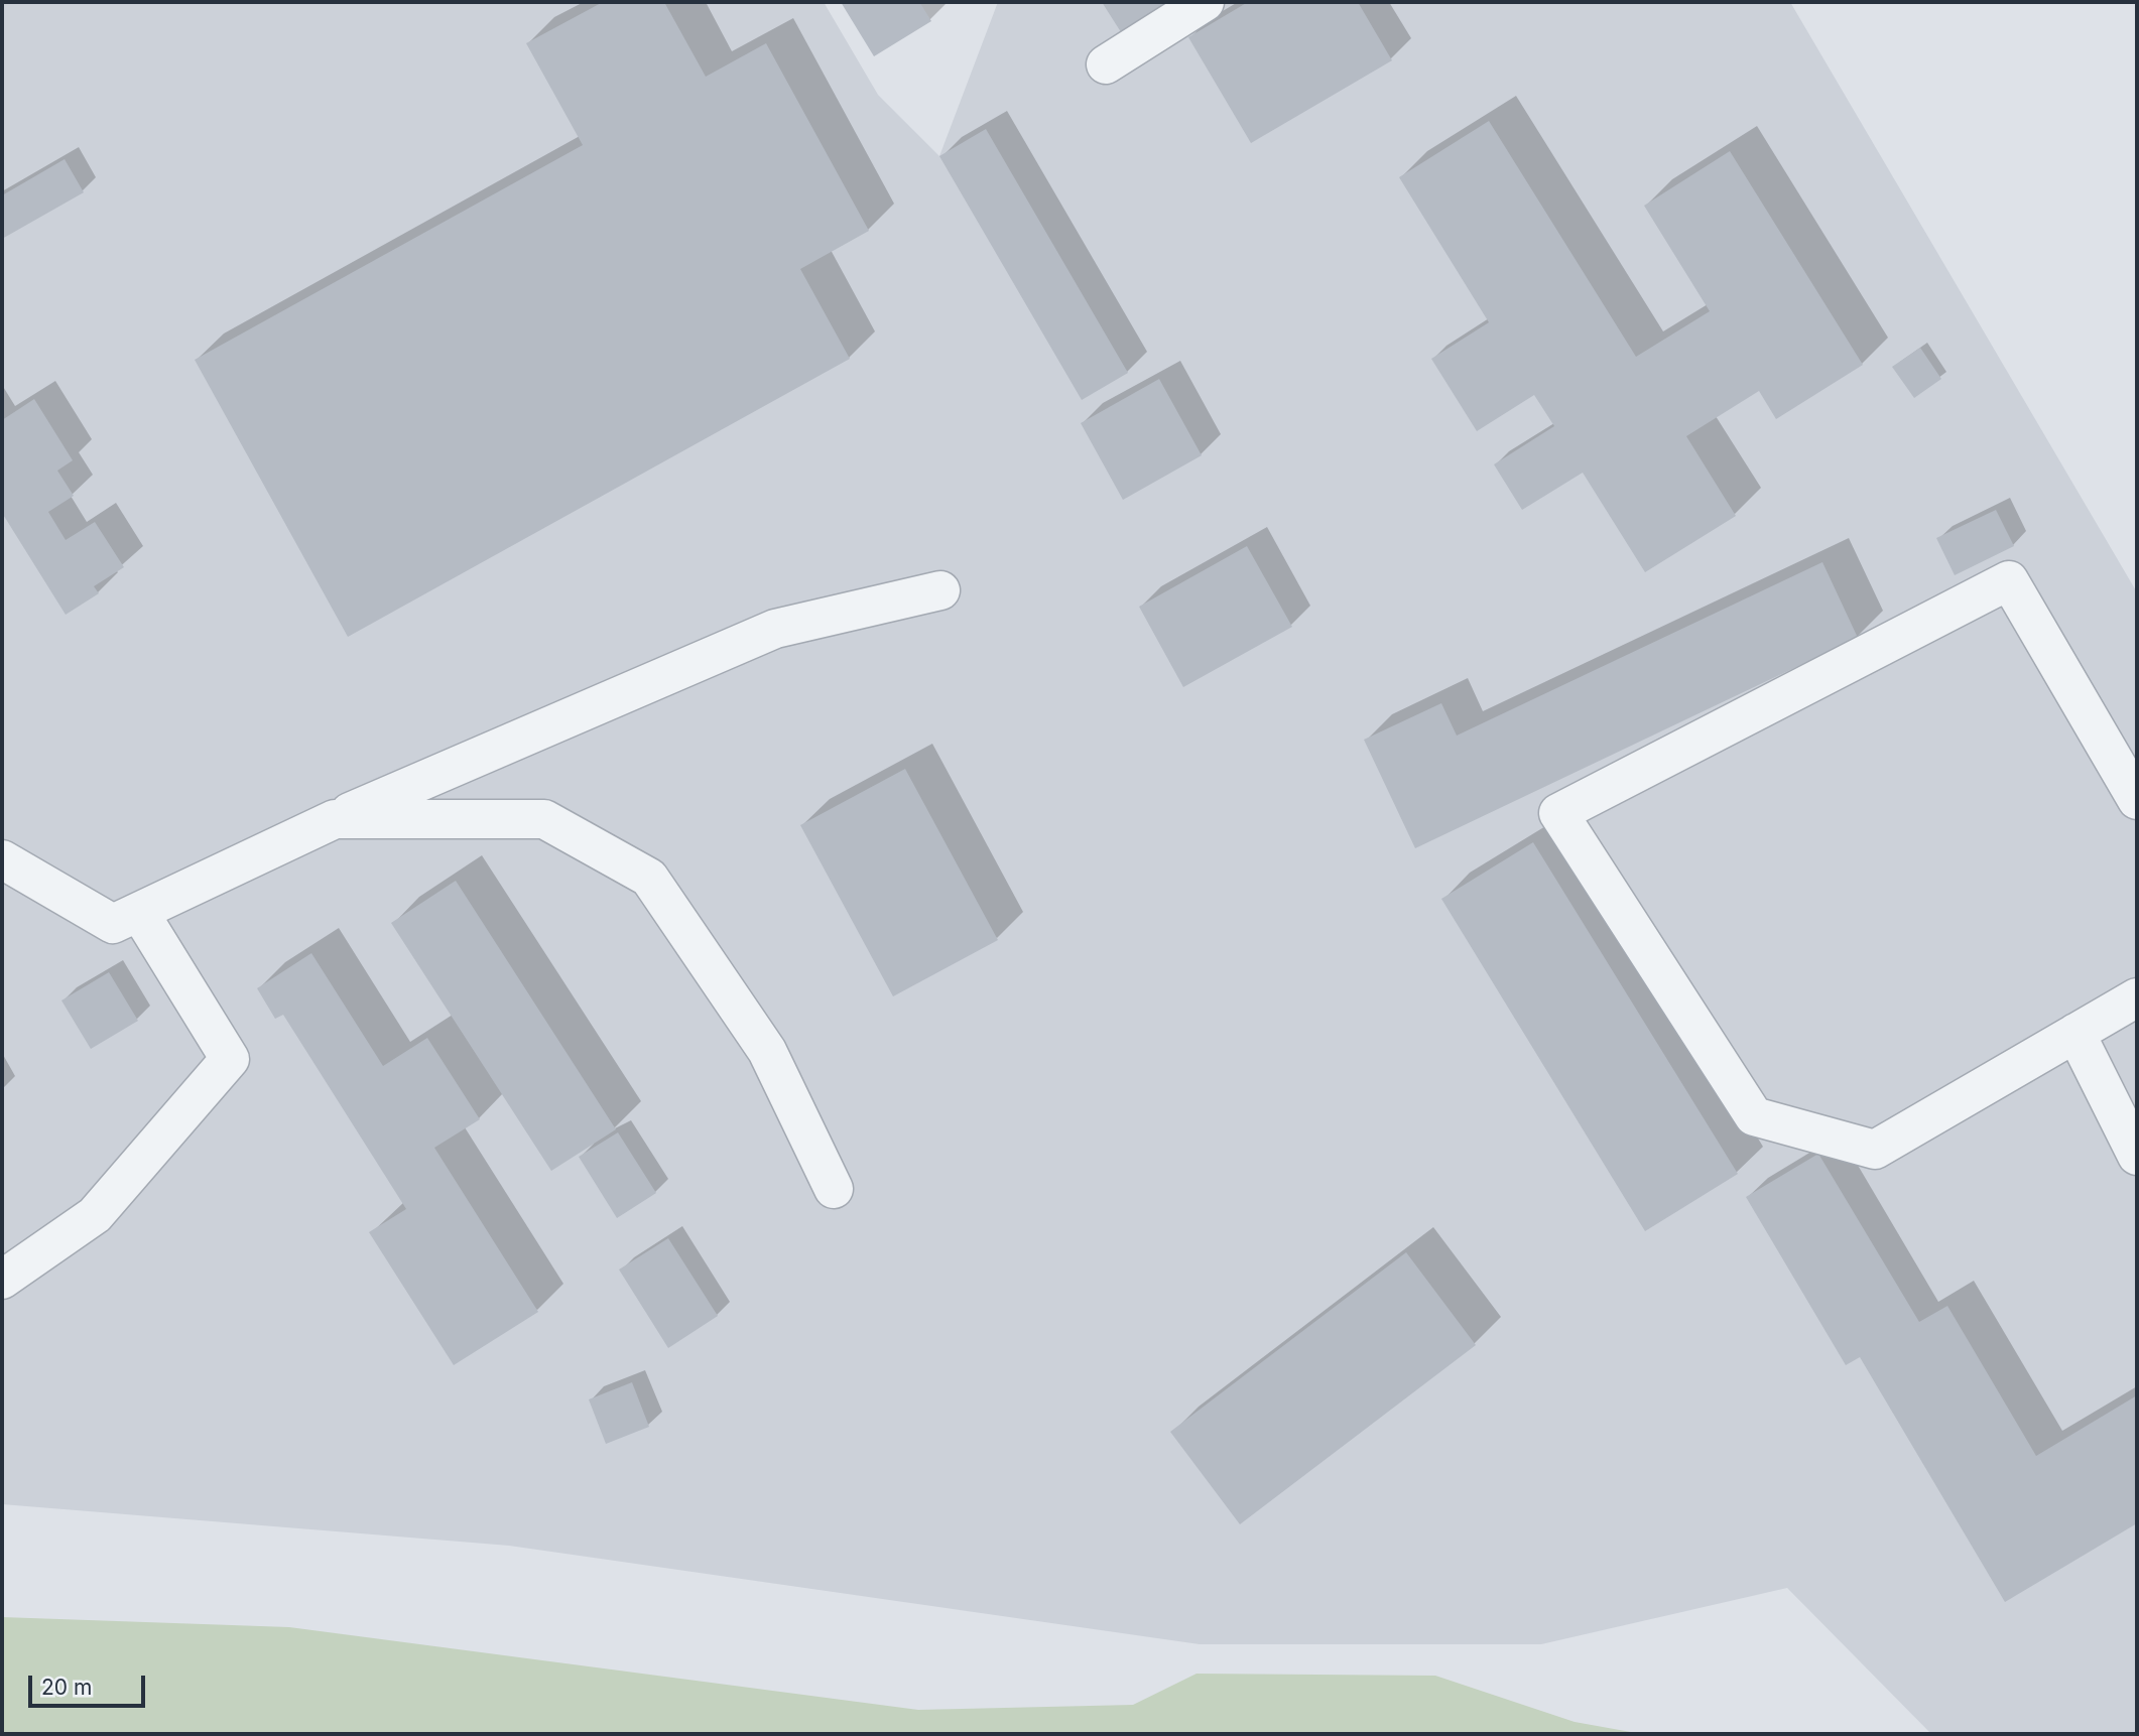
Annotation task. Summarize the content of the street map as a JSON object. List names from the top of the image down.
{
  "scale_bar": "20 m"
}
